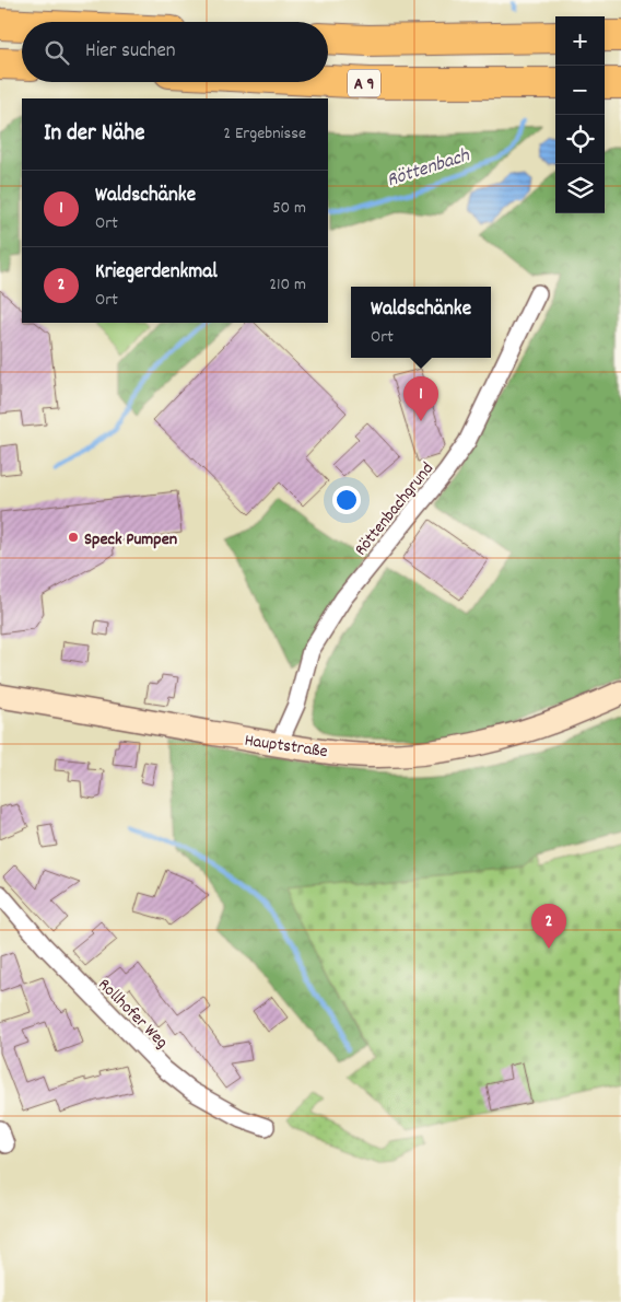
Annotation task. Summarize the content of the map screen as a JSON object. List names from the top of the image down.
{
  "streets": {
    "highway": ["A 9"],
    "main road": ["Hauptstraße"],
    "street": ["Röttenbachgrund", "Rollhofer Weg"]
  },
  "crossings": [
    ["Röttenbachgrund", "Hauptstraße"]
  ],
  "water": ["Röttenbach"],
  "places": ["Speck Pumpen"],
  "page": {
    "map_buttons": ["+", "−"],
    "search": "Hier suchen",
    "heading": ["In der Nähe", "2 Ergebnisse"],
    "list": [
      {
        "mark": "1",
        "name": "Waldschänke",
        "note": "Ort",
        "value": "50 m"
      },
      {
        "mark": "2",
        "name": "Kriegerdenkmal",
        "note": "Ort",
        "value": "210 m"
      }
    ],
    "popup": ["Waldschänke", "Ort"],
    "pins": ["1", "2"]
  }
}
